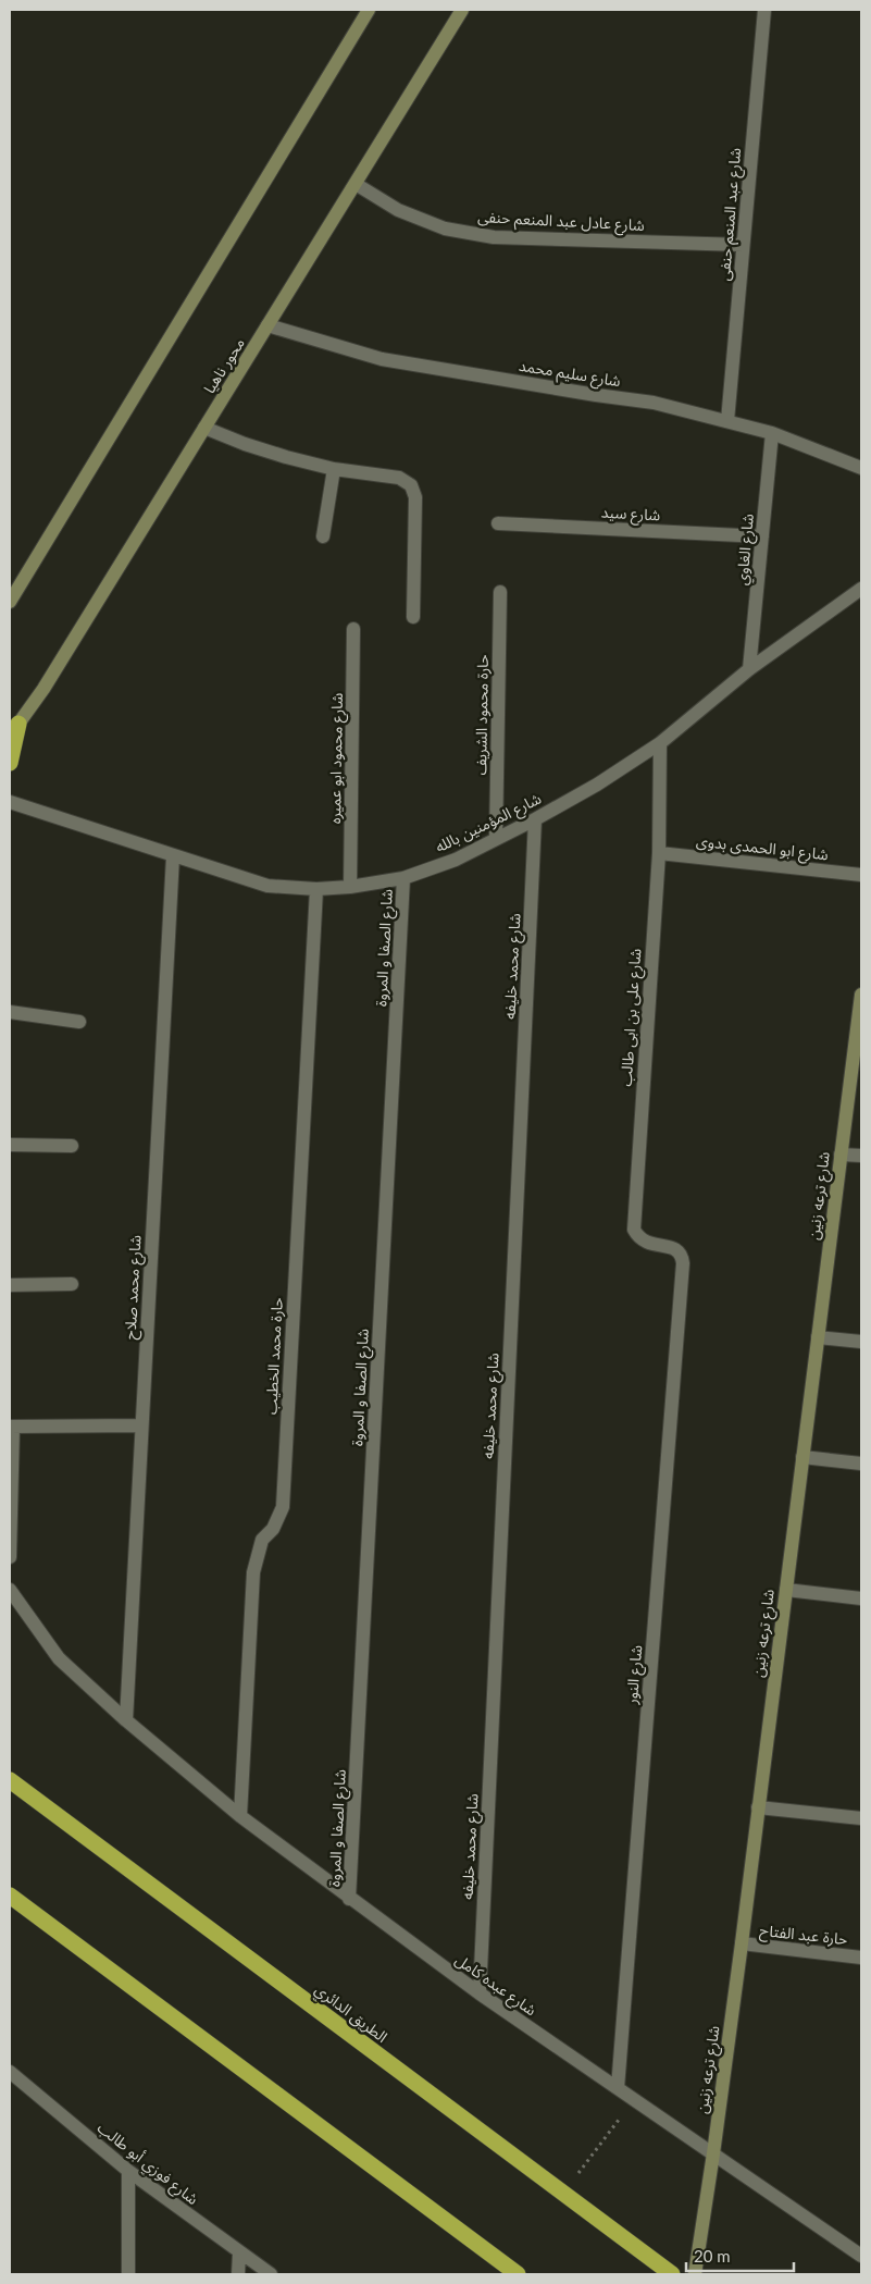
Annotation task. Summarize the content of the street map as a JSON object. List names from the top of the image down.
{
  "streets": {
    "highway": ["الطريق الدائري"],
    "main road": ["محور ناهيا", "شارع ترعه زنين"],
    "street": [
      "شارع عبد المنعم حنفى",
      "شارع عادل عبد المنعم حنفى",
      "شارع سليم محمد",
      "شارع سيد",
      "شارع الغاوي",
      "حارة محمود الشريف",
      "شارع محمود ابو عميره",
      "شارع المؤمنين بالله",
      "شارع ابو الحمدى بدوى",
      "شارع الصفا و المروة",
      "شارع محمد خليفه",
      "شارع على بن ابى طالب",
      "شارع محمد صلاح",
      "حارة محمد الخطيب",
      "شارع النور",
      "حارة عبد الفتاح",
      "شارع عبده كامل",
      "شارع فوزي أبو طالب"
    ]
  },
  "crossings": [
    ["شارع عبد المنعم حنفى", "شارع عادل عبد المنعم حنفى"],
    ["شارع عبد المنعم حنفى", "شارع سليم محمد"],
    ["شارع عادل عبد المنعم حنفى", "محور ناهيا"],
    ["محور ناهيا", "شارع سليم محمد"],
    ["شارع سليم محمد", "شارع الغاوي"],
    ["شارع سيد", "شارع الغاوي"],
    ["شارع الغاوي", "شارع المؤمنين بالله"],
    ["حارة محمود الشريف", "شارع المؤمنين بالله"],
    ["شارع محمود ابو عميره", "شارع المؤمنين بالله"],
    ["شارع المؤمنين بالله", "شارع الصفا و المروة"],
    ["شارع المؤمنين بالله", "شارع محمد خليفه"],
    ["شارع المؤمنين بالله", "شارع على بن ابى طالب"],
    ["شارع المؤمنين بالله", "شارع محمد صلاح"],
    ["شارع المؤمنين بالله", "حارة محمد الخطيب"],
    ["شارع ابو الحمدى بدوى", "شارع على بن ابى طالب"],
    ["شارع الصفا و المروة", "شارع عبده كامل"],
    ["شارع محمد خليفه", "شارع عبده كامل"],
    ["شارع على بن ابى طالب", "شارع النور"],
    ["شارع ترعه زنين", "حارة عبد الفتاح"],
    ["شارع ترعه زنين", "شارع عبده كامل"],
    ["شارع محمد صلاح", "شارع عبده كامل"],
    ["حارة محمد الخطيب", "شارع عبده كامل"],
    ["شارع النور", "شارع عبده كامل"]
  ],
  "scale_bar": "20 m"
}
